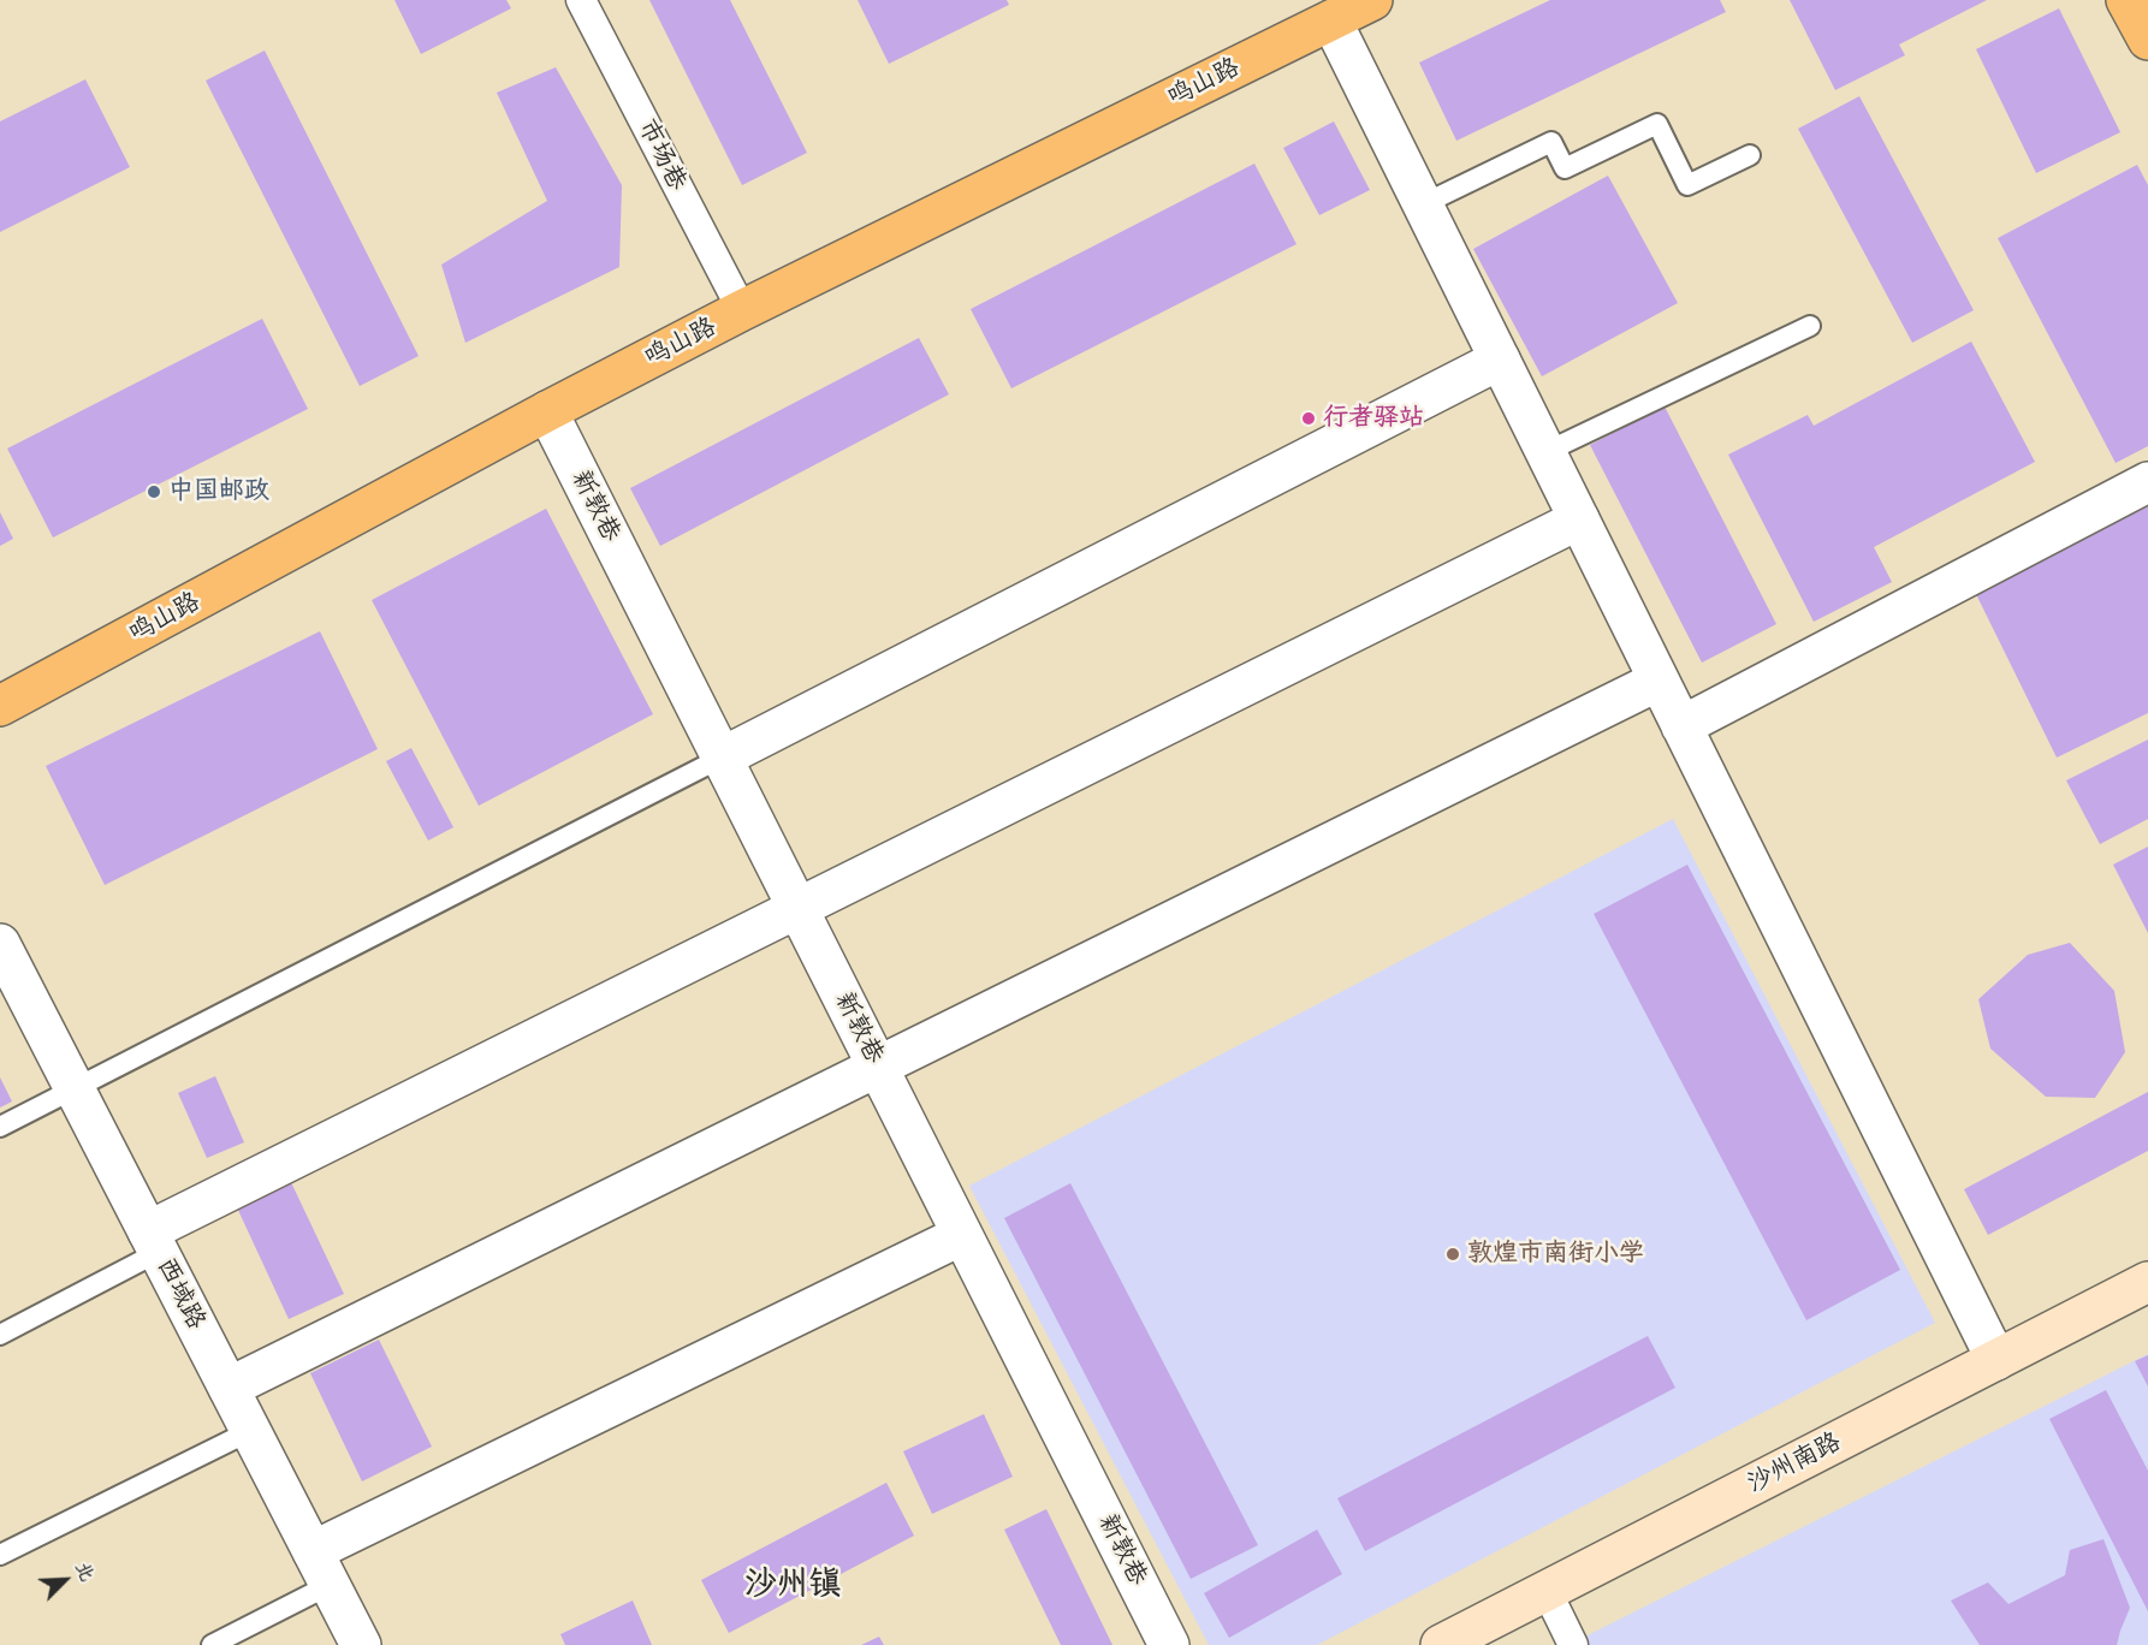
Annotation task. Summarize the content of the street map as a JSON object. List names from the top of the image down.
{
  "streets": {
    "main road": ["鸣山路", "沙州南路"],
    "street": ["市场巷", "新敦巷", "西域路"]
  },
  "crossings": [
    ["鸣山路", "市场巷"],
    ["鸣山路", "新敦巷"]
  ],
  "districts": ["沙州镇"],
  "places": ["行者驿站", "中国邮政", "敦煌市南街小学"],
  "north": "top right"
}
